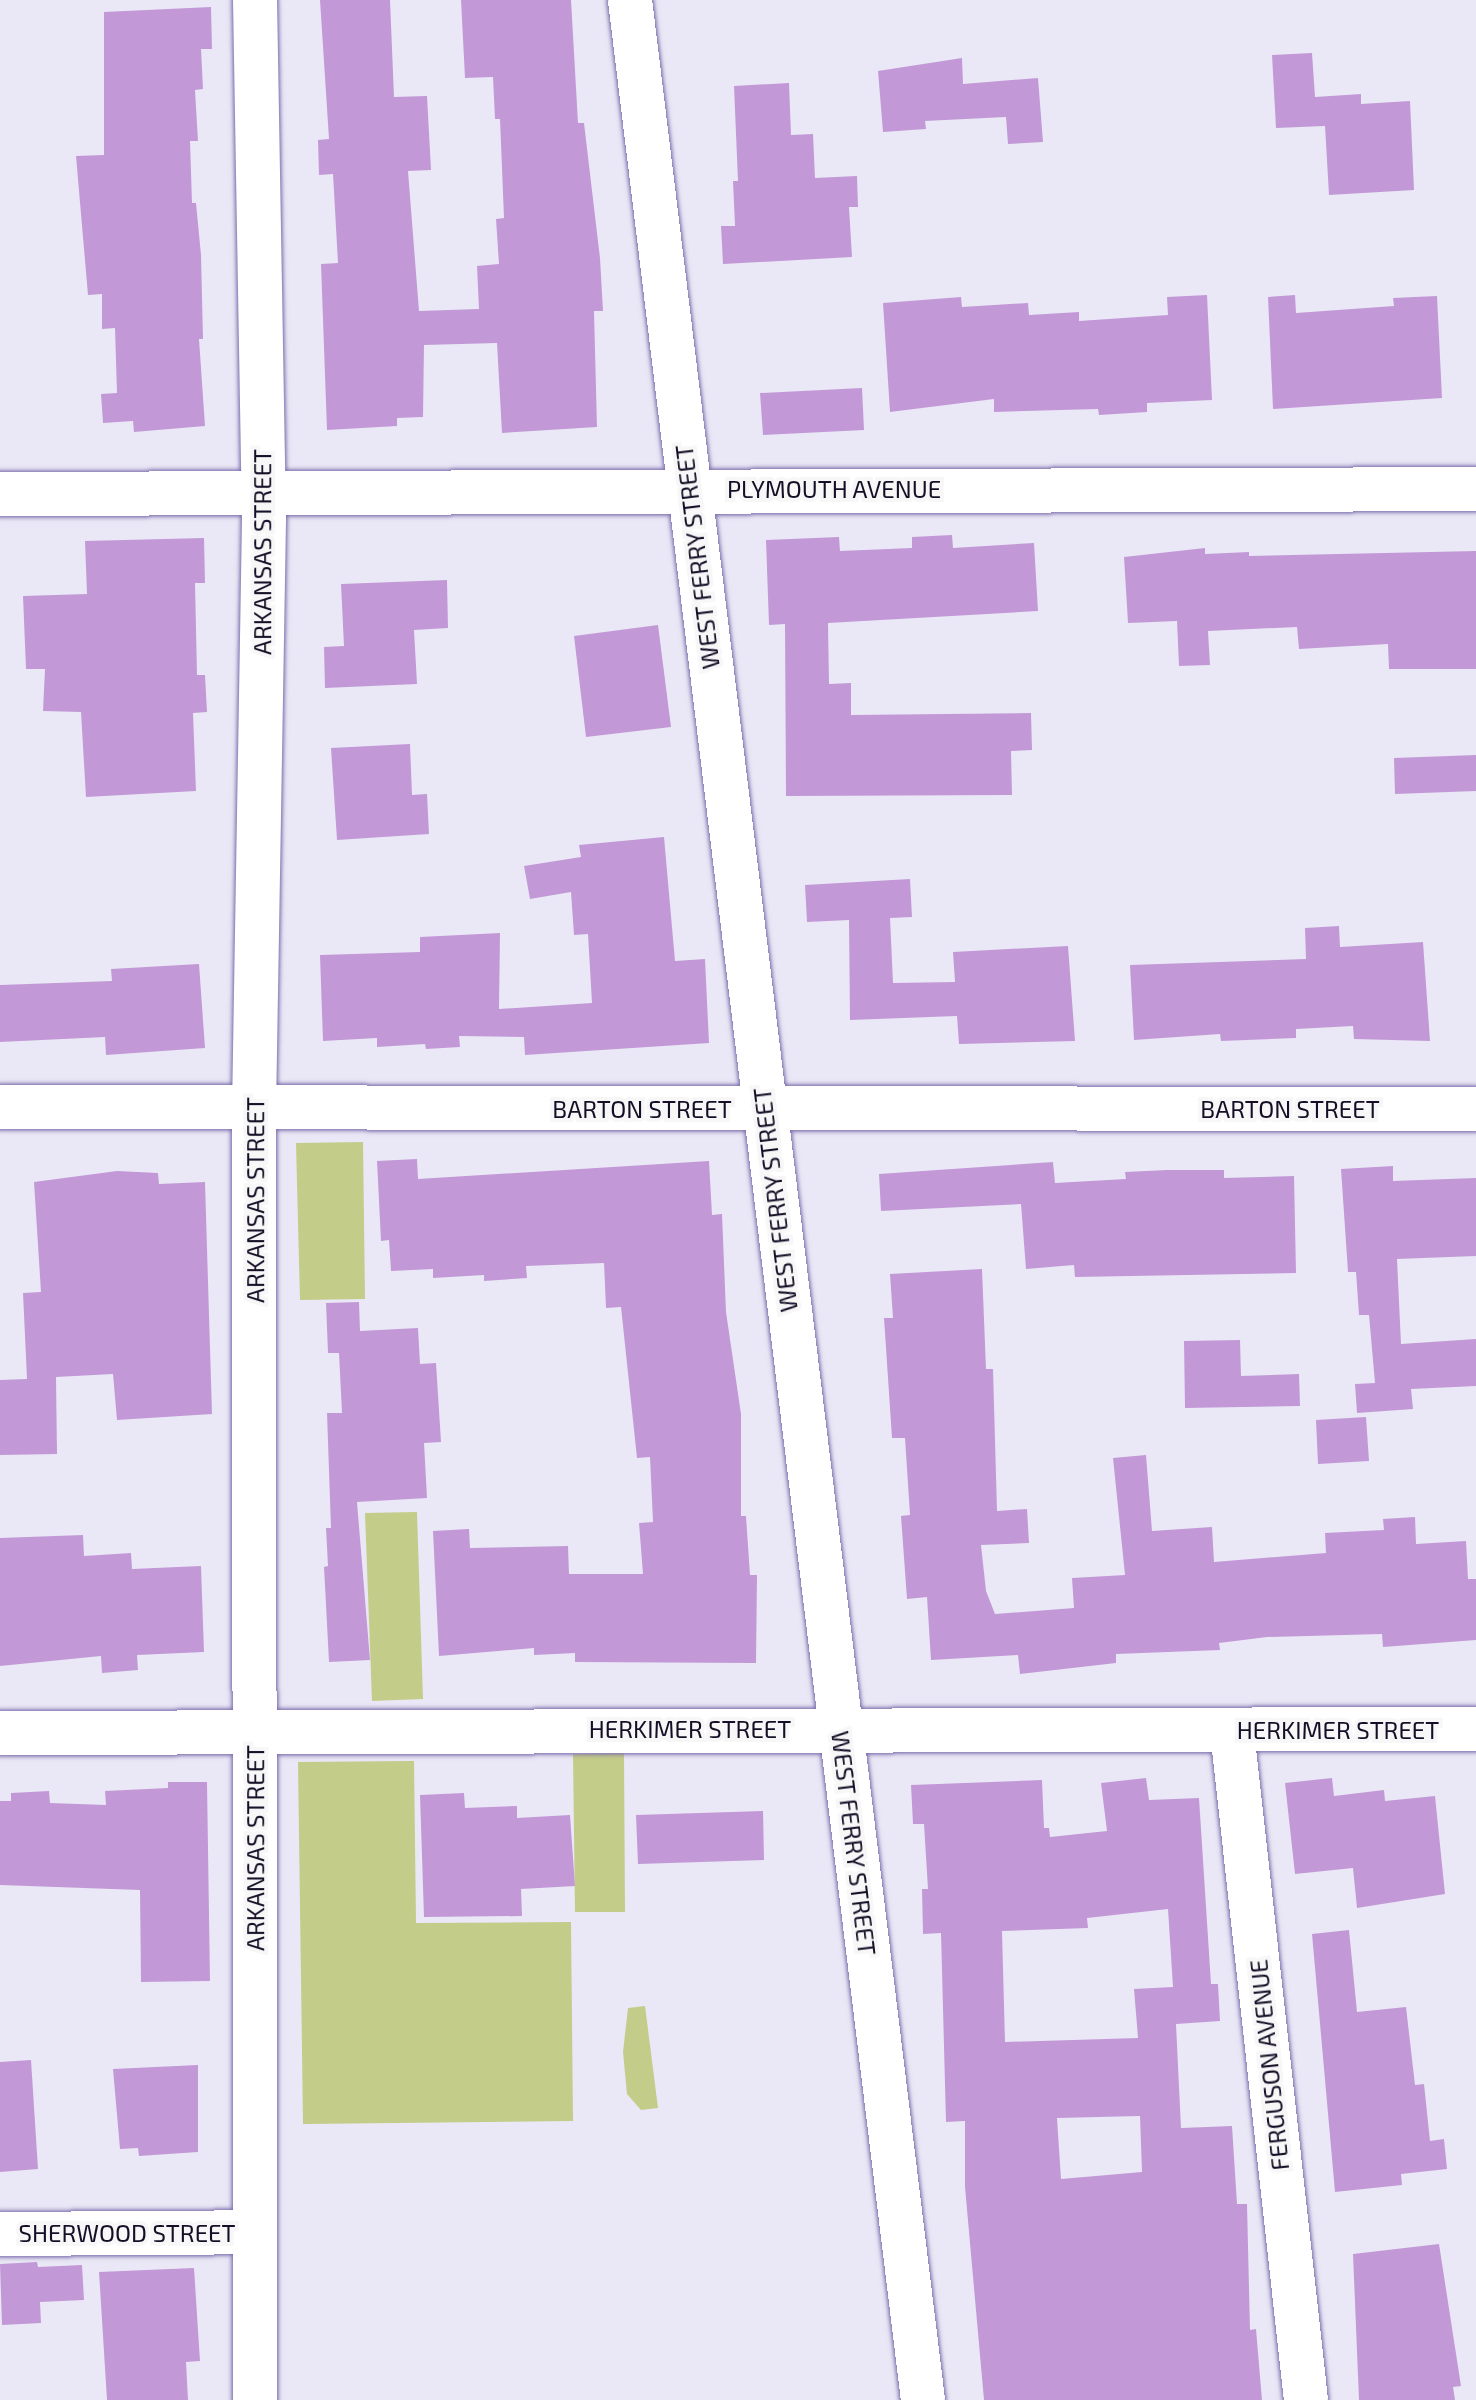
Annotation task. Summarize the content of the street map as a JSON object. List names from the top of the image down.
{
  "streets": {
    "street": [
      "PLYMOUTH AVENUE",
      "ARKANSAS STREET",
      "WEST FERRY STREET",
      "BARTON STREET",
      "HERKIMER STREET",
      "FERGUSON AVENUE",
      "SHERWOOD STREET"
    ]
  },
  "crossings": [
    ["PLYMOUTH AVENUE", "ARKANSAS STREET"],
    ["PLYMOUTH AVENUE", "WEST FERRY STREET"],
    ["ARKANSAS STREET", "BARTON STREET"],
    ["ARKANSAS STREET", "HERKIMER STREET"],
    ["ARKANSAS STREET", "SHERWOOD STREET"],
    ["WEST FERRY STREET", "BARTON STREET"],
    ["WEST FERRY STREET", "HERKIMER STREET"],
    ["HERKIMER STREET", "FERGUSON AVENUE"]
  ]
}
